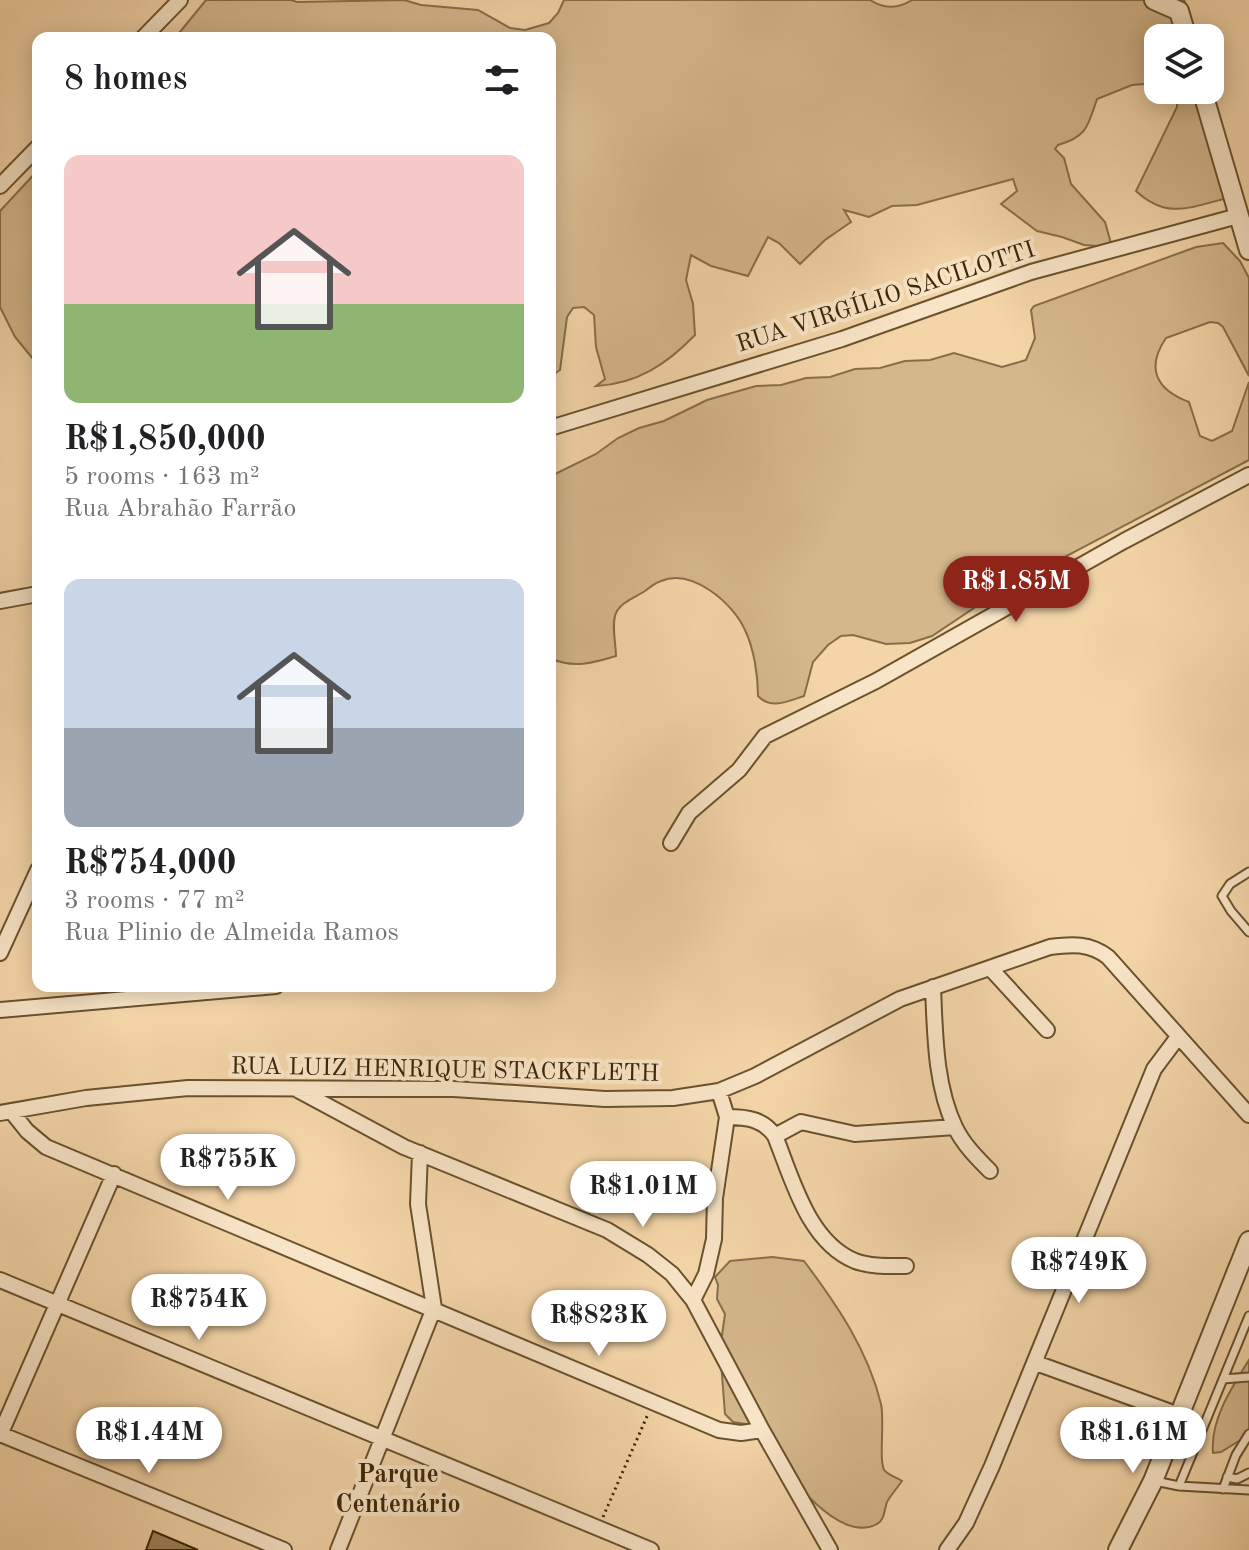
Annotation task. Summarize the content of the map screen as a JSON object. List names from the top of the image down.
{
  "streets": {
    "street": ["RUA VIRGÍLIO SACILOTTI", "RUA LUIZ HENRIQUE STACKFLETH"]
  },
  "districts": ["Parque Centenário"],
  "page": {
    "heading": "8 homes",
    "list": [
      {
        "name": "R$1,850,000",
        "note": "5 rooms · 163 m² · Rua Abrahão Farrão"
      },
      {
        "name": "R$754,000",
        "note": "3 rooms · 77 m² · Rua Plinio de Almeida Ramos"
      }
    ],
    "price": [
      "R$1.85M",
      "R$755K",
      "R$1.01M",
      "R$749K",
      "R$754K",
      "R$823K",
      "R$1.44M",
      "R$1.61M"
    ]
  }
}
